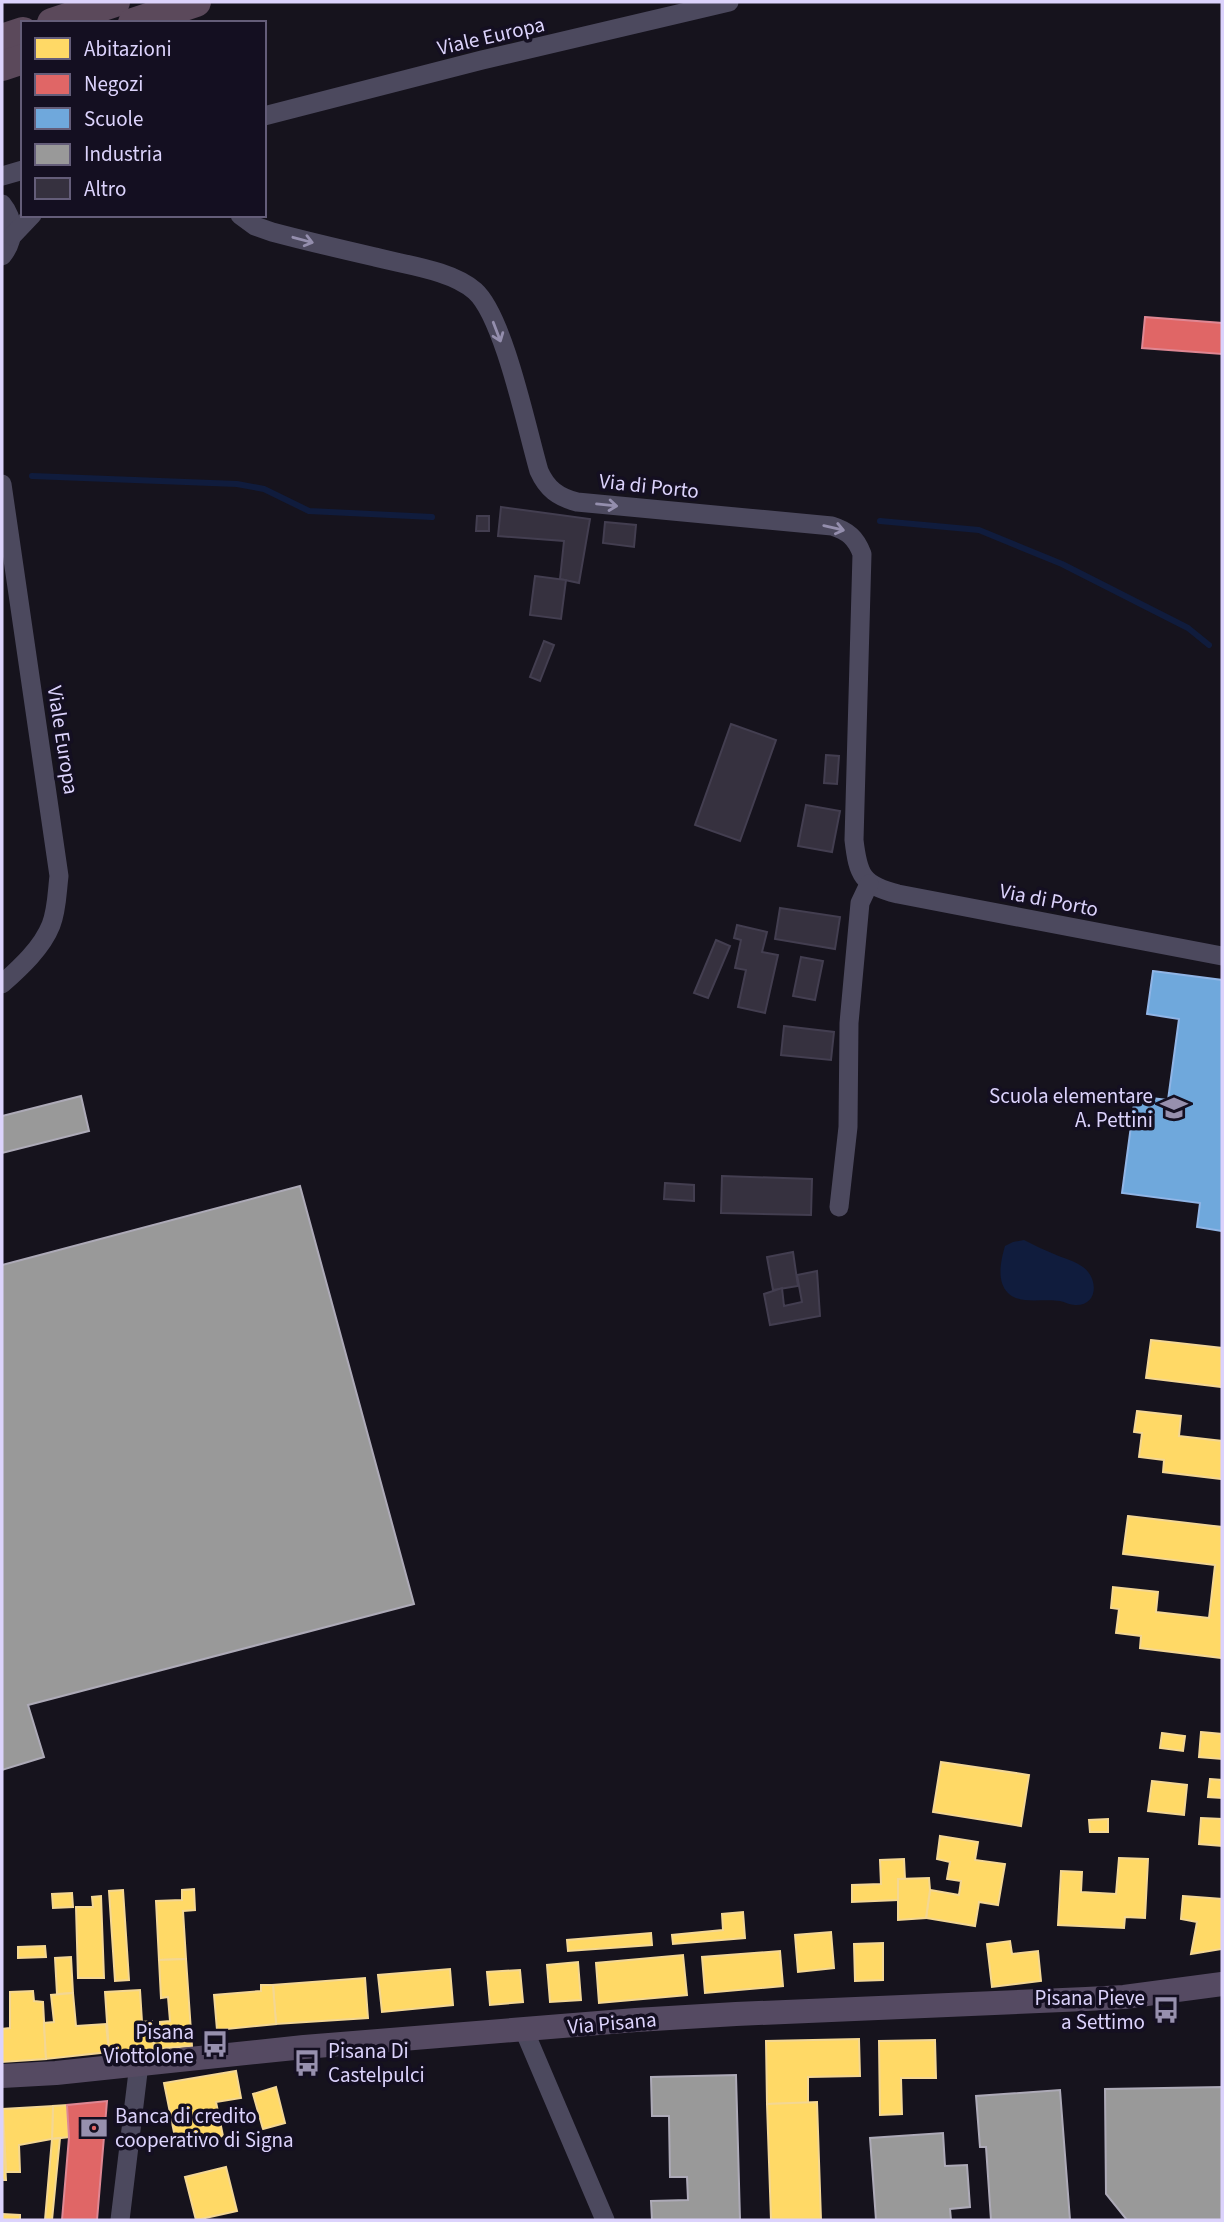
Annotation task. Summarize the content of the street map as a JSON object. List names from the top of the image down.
{
  "streets": {
    "main road": ["Via Pisana"],
    "street": ["Viale Europa", "Via di Porto"]
  },
  "one_way": ["Via di Porto"],
  "places": {
    "school or university": ["Scuola elementare A. Pettini"],
    "bus stop": ["Pisana Pieve a Settimo", "Pisana Viottolone", "Pisana Di Castelpulci"],
    "bank": ["Banca di credito cooperativo di Signa"]
  },
  "legend": [
    "Abitazioni",
    "Negozi",
    "Scuole",
    "Industria",
    "Altro"
  ]
}
